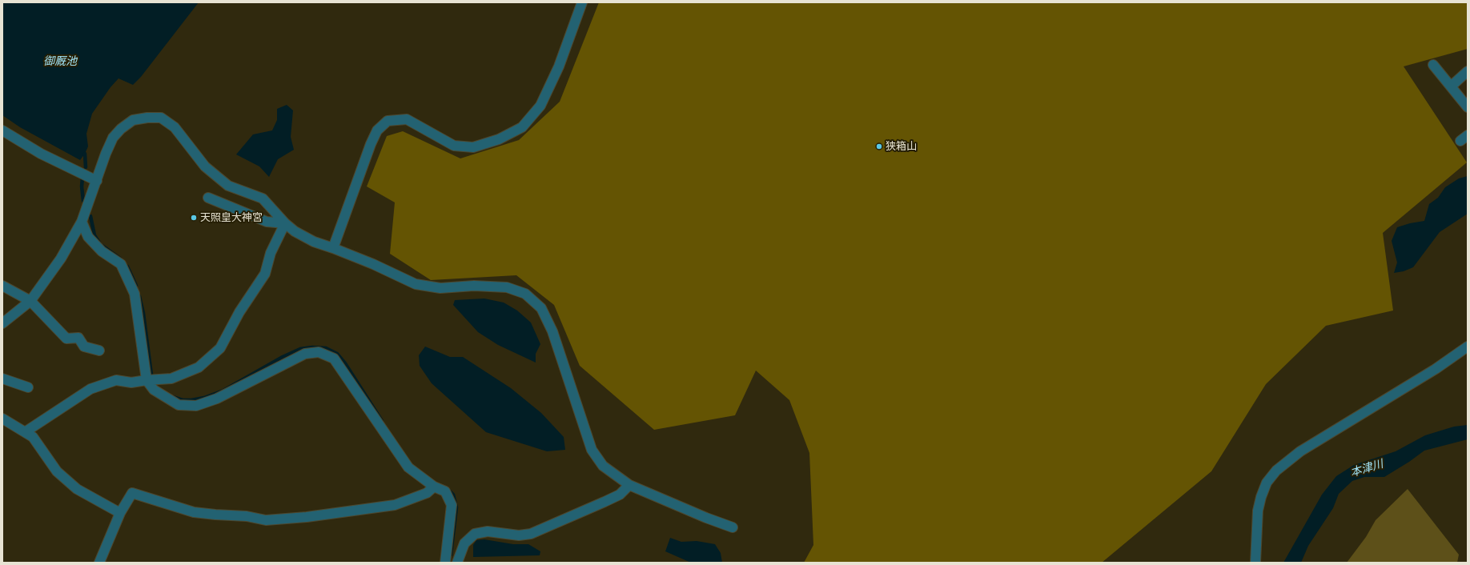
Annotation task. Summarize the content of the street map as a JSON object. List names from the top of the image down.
{
  "water": ["御厩池", "本津川"],
  "places": ["狭箱山", "天照皇大神宮"]
}
